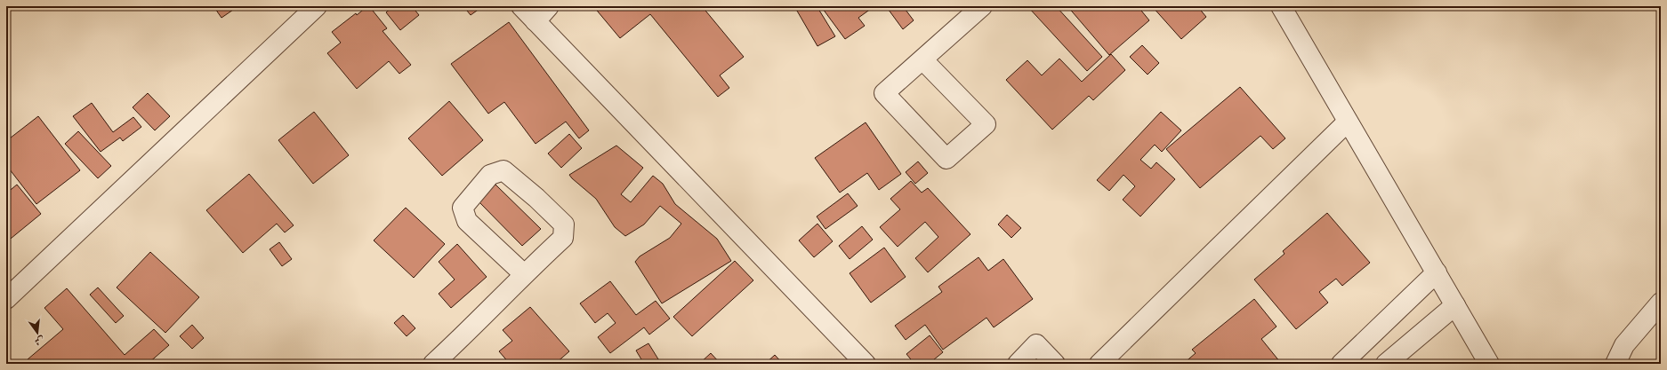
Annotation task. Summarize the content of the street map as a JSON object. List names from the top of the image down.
{
  "north": "bottom"
}
